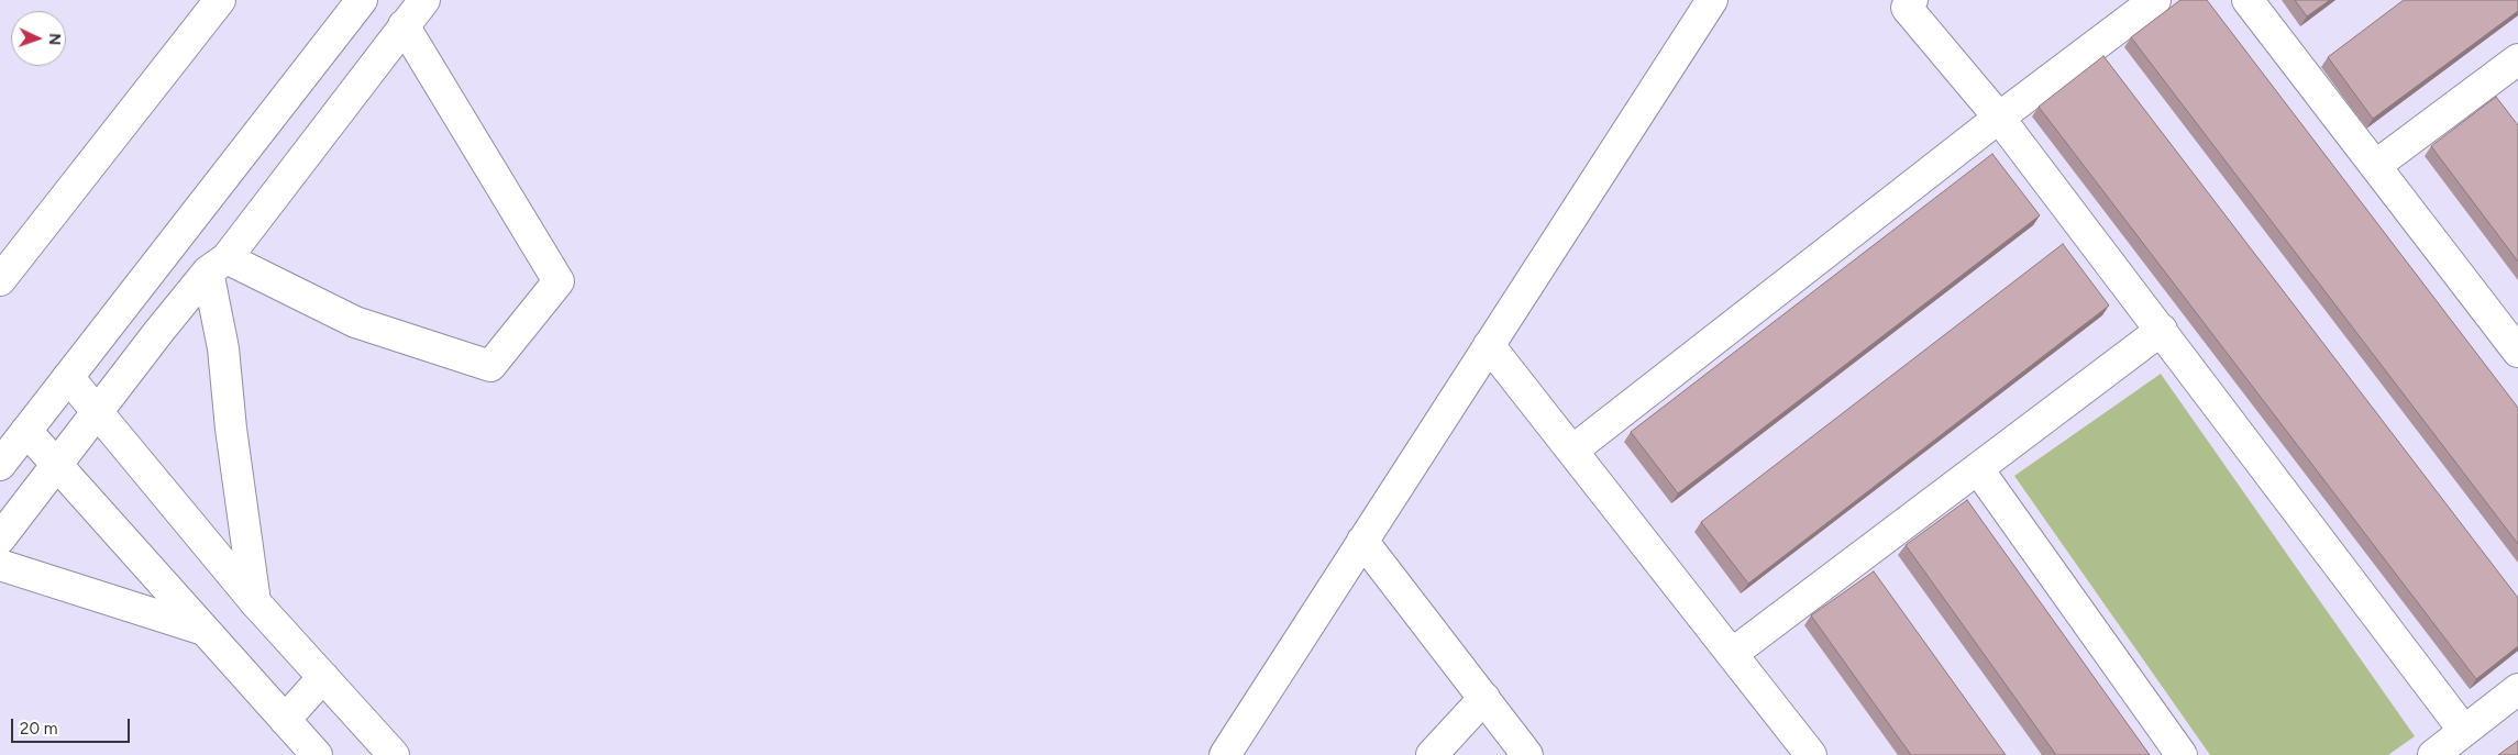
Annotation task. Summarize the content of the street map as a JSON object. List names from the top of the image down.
{
  "scale_bar": "20 m",
  "north": "right"
}
